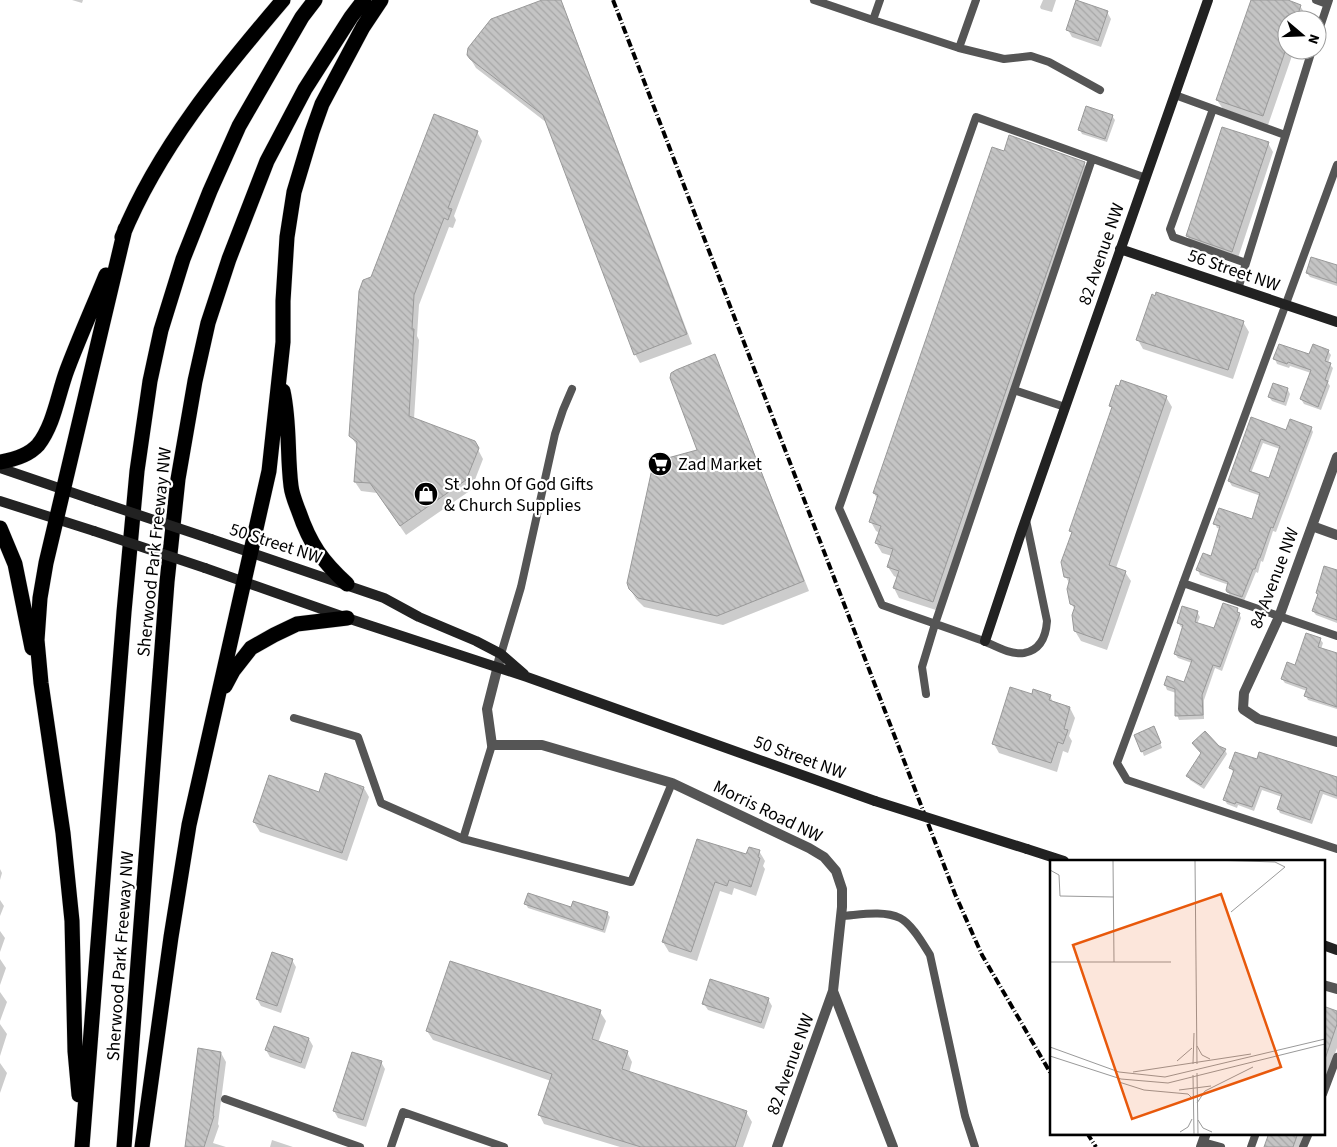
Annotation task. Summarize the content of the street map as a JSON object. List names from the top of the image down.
{
  "streets": {
    "highway": ["Sherwood Park Freeway NW"],
    "main road": ["82 Avenue NW", "56 Street NW", "50 Street NW"],
    "street": ["84 Avenue NW", "Morris Road NW"]
  },
  "crossings": [
    ["82 Avenue NW", "56 Street NW"],
    ["82 Avenue NW", "Morris Road NW"]
  ],
  "places": {
    "supermarket": ["Zad Market"],
    "shop": ["St John Of God Gifts & Church Supplies"]
  },
  "north": "right"
}
